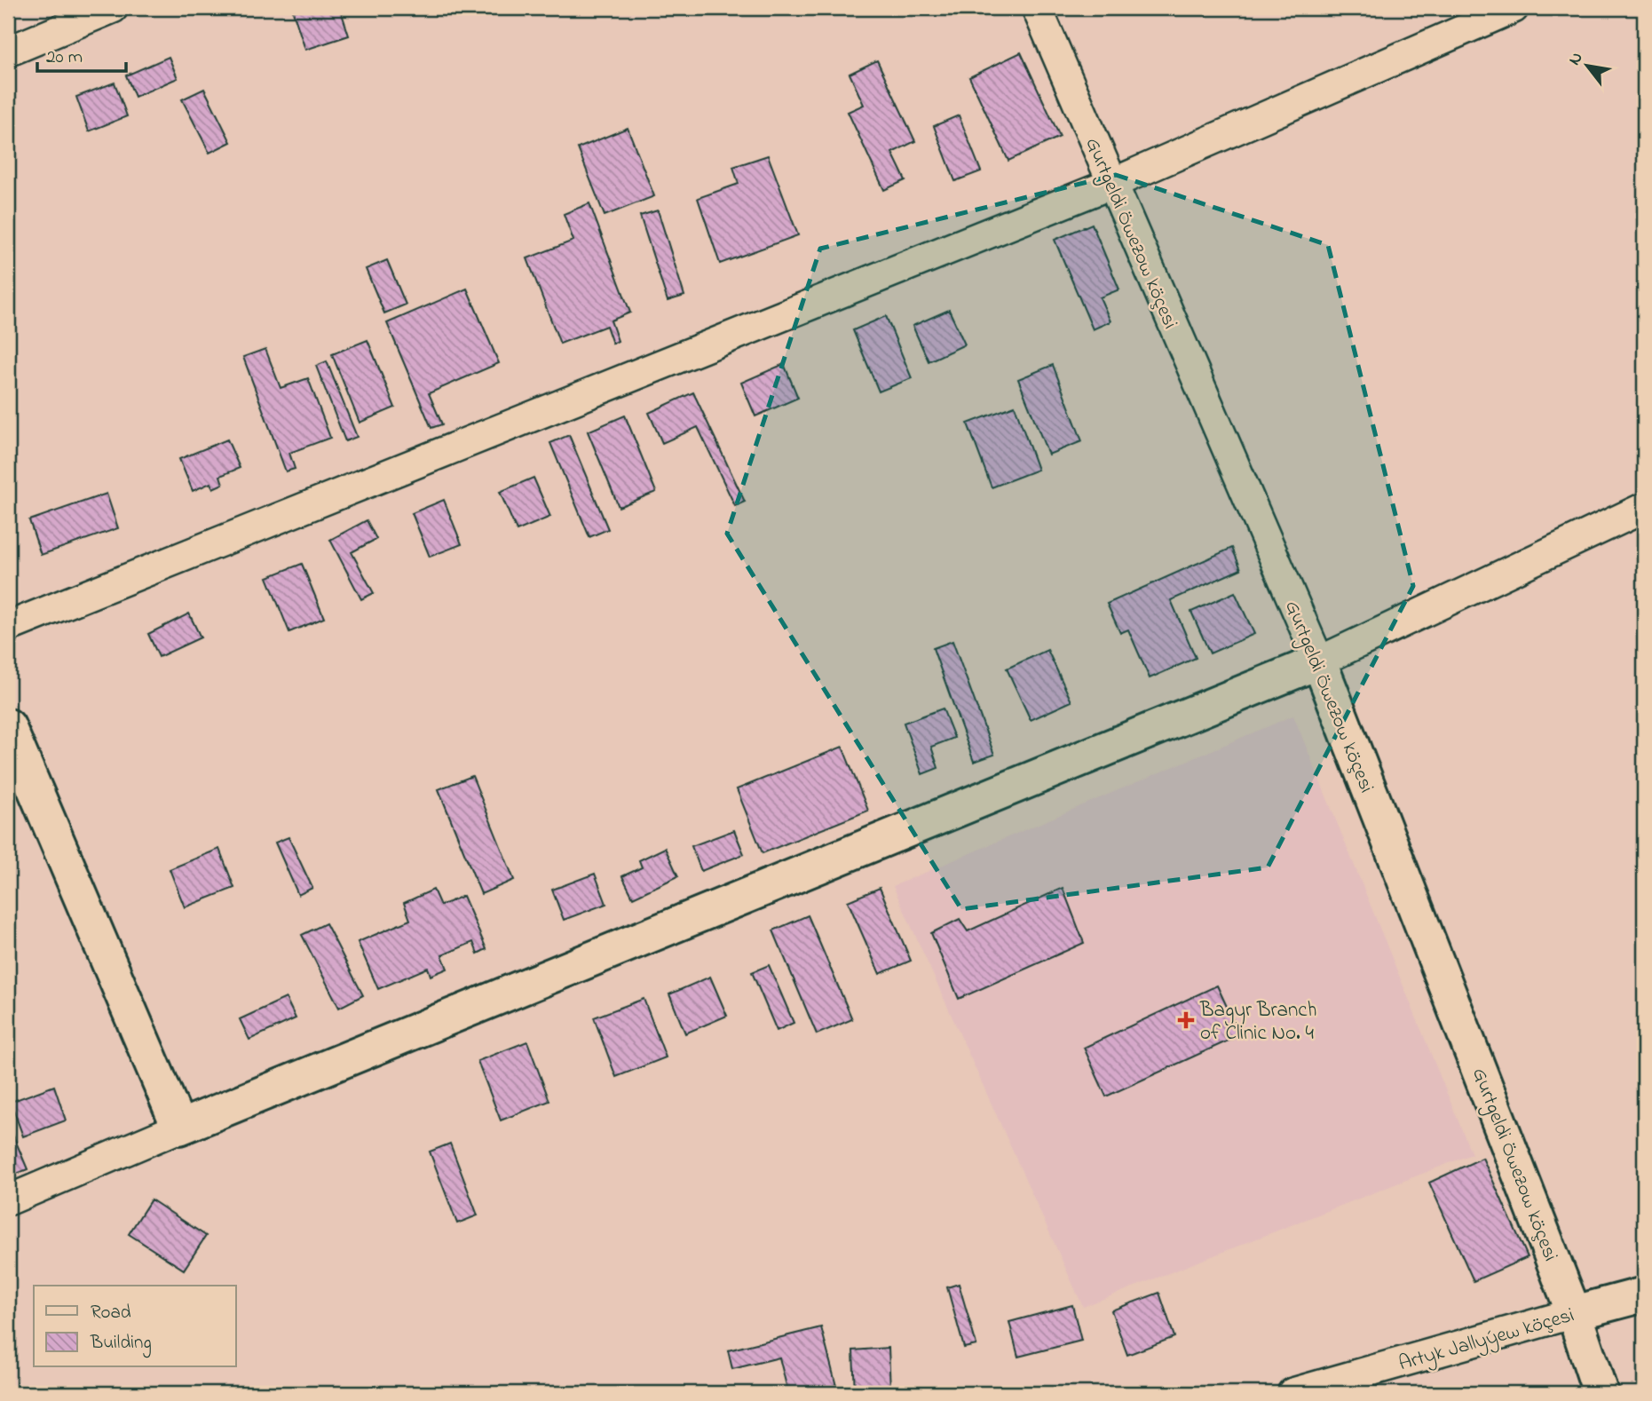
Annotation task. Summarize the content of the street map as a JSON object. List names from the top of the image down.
{
  "streets": {
    "street": ["Gurtgeldi Öwezow köçesi", "Artyk Jallyýew köçesi"]
  },
  "crossings": [
    ["Gurtgeldi Öwezow köçesi", "Artyk Jallyýew köçesi"]
  ],
  "places": {
    "health": ["Bagyr Branch of Clinic No. 4"]
  },
  "legend": ["Road", "Building"],
  "scale_bar": "20 m",
  "north": "top left"
}
